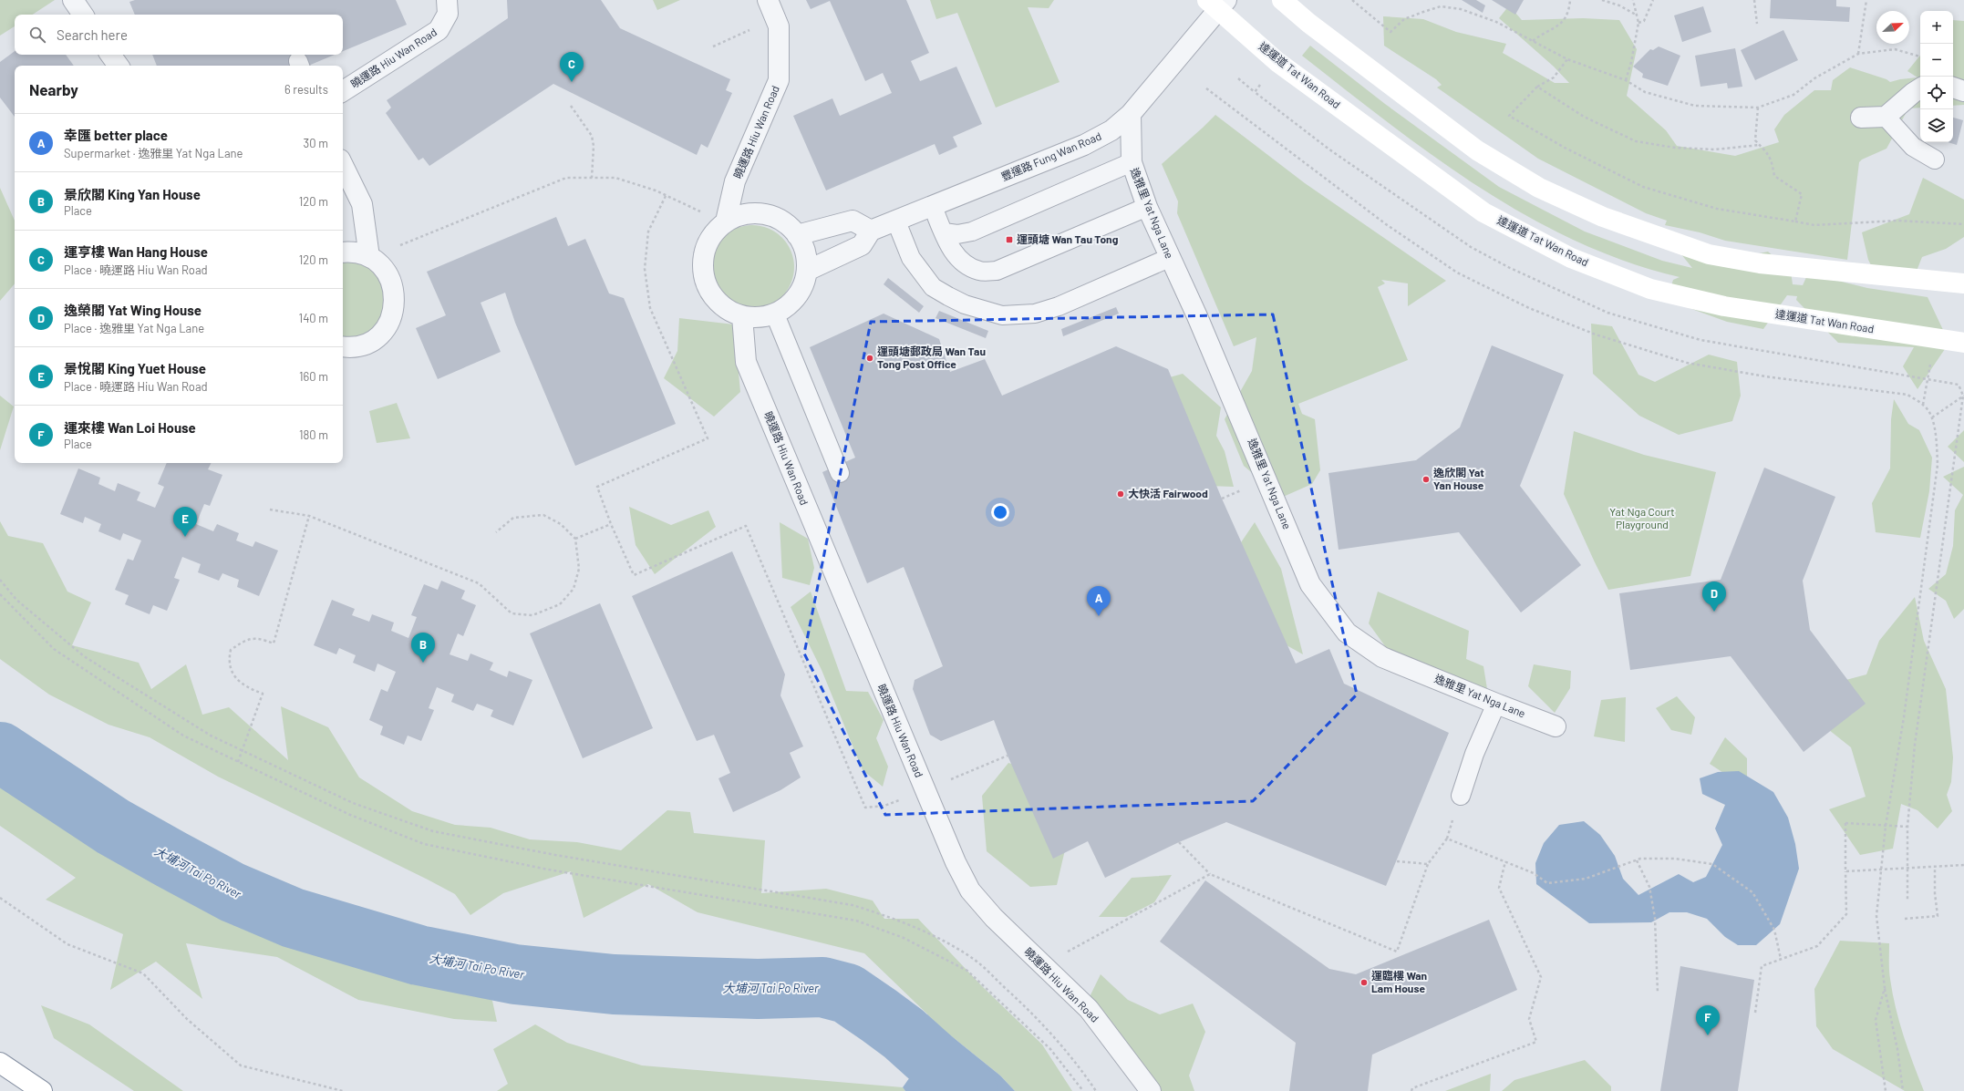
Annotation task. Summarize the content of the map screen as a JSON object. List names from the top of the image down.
{
  "streets": {
    "main road": ["達運道 Tat Wan Road"],
    "street": ["曉運路 Hiu Wan Road", "豐運路 Fung Wan Road", "逸雅里 Yat Nga Lane"]
  },
  "crossings": [
    ["達運道 Tat Wan Road", "豐運路 Fung Wan Road"],
    ["豐運路 Fung Wan Road", "逸雅里 Yat Nga Lane"]
  ],
  "water": ["大埔河 Tai Po River"],
  "parks": ["Yat Nga Court Playground"],
  "places": {
    "transit": ["運頭塘 Wan Tau Tong"],
    "other": [
      "運頭塘郵政局 Wan Tau Tong Post Office",
      "逸欣閣 Yat Yan House",
      "大快活 Fairwood",
      "運臨樓 Wan Lam House"
    ]
  },
  "north": "top right",
  "page": {
    "map_buttons": ["+", "−"],
    "search": "Search here",
    "pins": [
      "C",
      "E",
      "D",
      "A",
      "B",
      "F"
    ],
    "heading": ["Nearby", "6 results"],
    "list": [
      {
        "mark": "A",
        "name": "幸匯 better place",
        "note": "Supermarket · 逸雅里 Yat Nga Lane",
        "value": "30 m"
      },
      {
        "mark": "B",
        "name": "景欣閣 King Yan House",
        "note": "Place",
        "value": "120 m"
      },
      {
        "mark": "C",
        "name": "運亨樓 Wan Hang House",
        "note": "Place · 曉運路 Hiu Wan Road",
        "value": "120 m"
      },
      {
        "mark": "D",
        "name": "逸榮閣 Yat Wing House",
        "note": "Place · 逸雅里 Yat Nga Lane",
        "value": "140 m"
      },
      {
        "mark": "E",
        "name": "景悅閣 King Yuet House",
        "note": "Place · 曉運路 Hiu Wan Road",
        "value": "160 m"
      },
      {
        "mark": "F",
        "name": "運來樓 Wan Loi House",
        "note": "Place",
        "value": "180 m"
      }
    ]
  }
}
